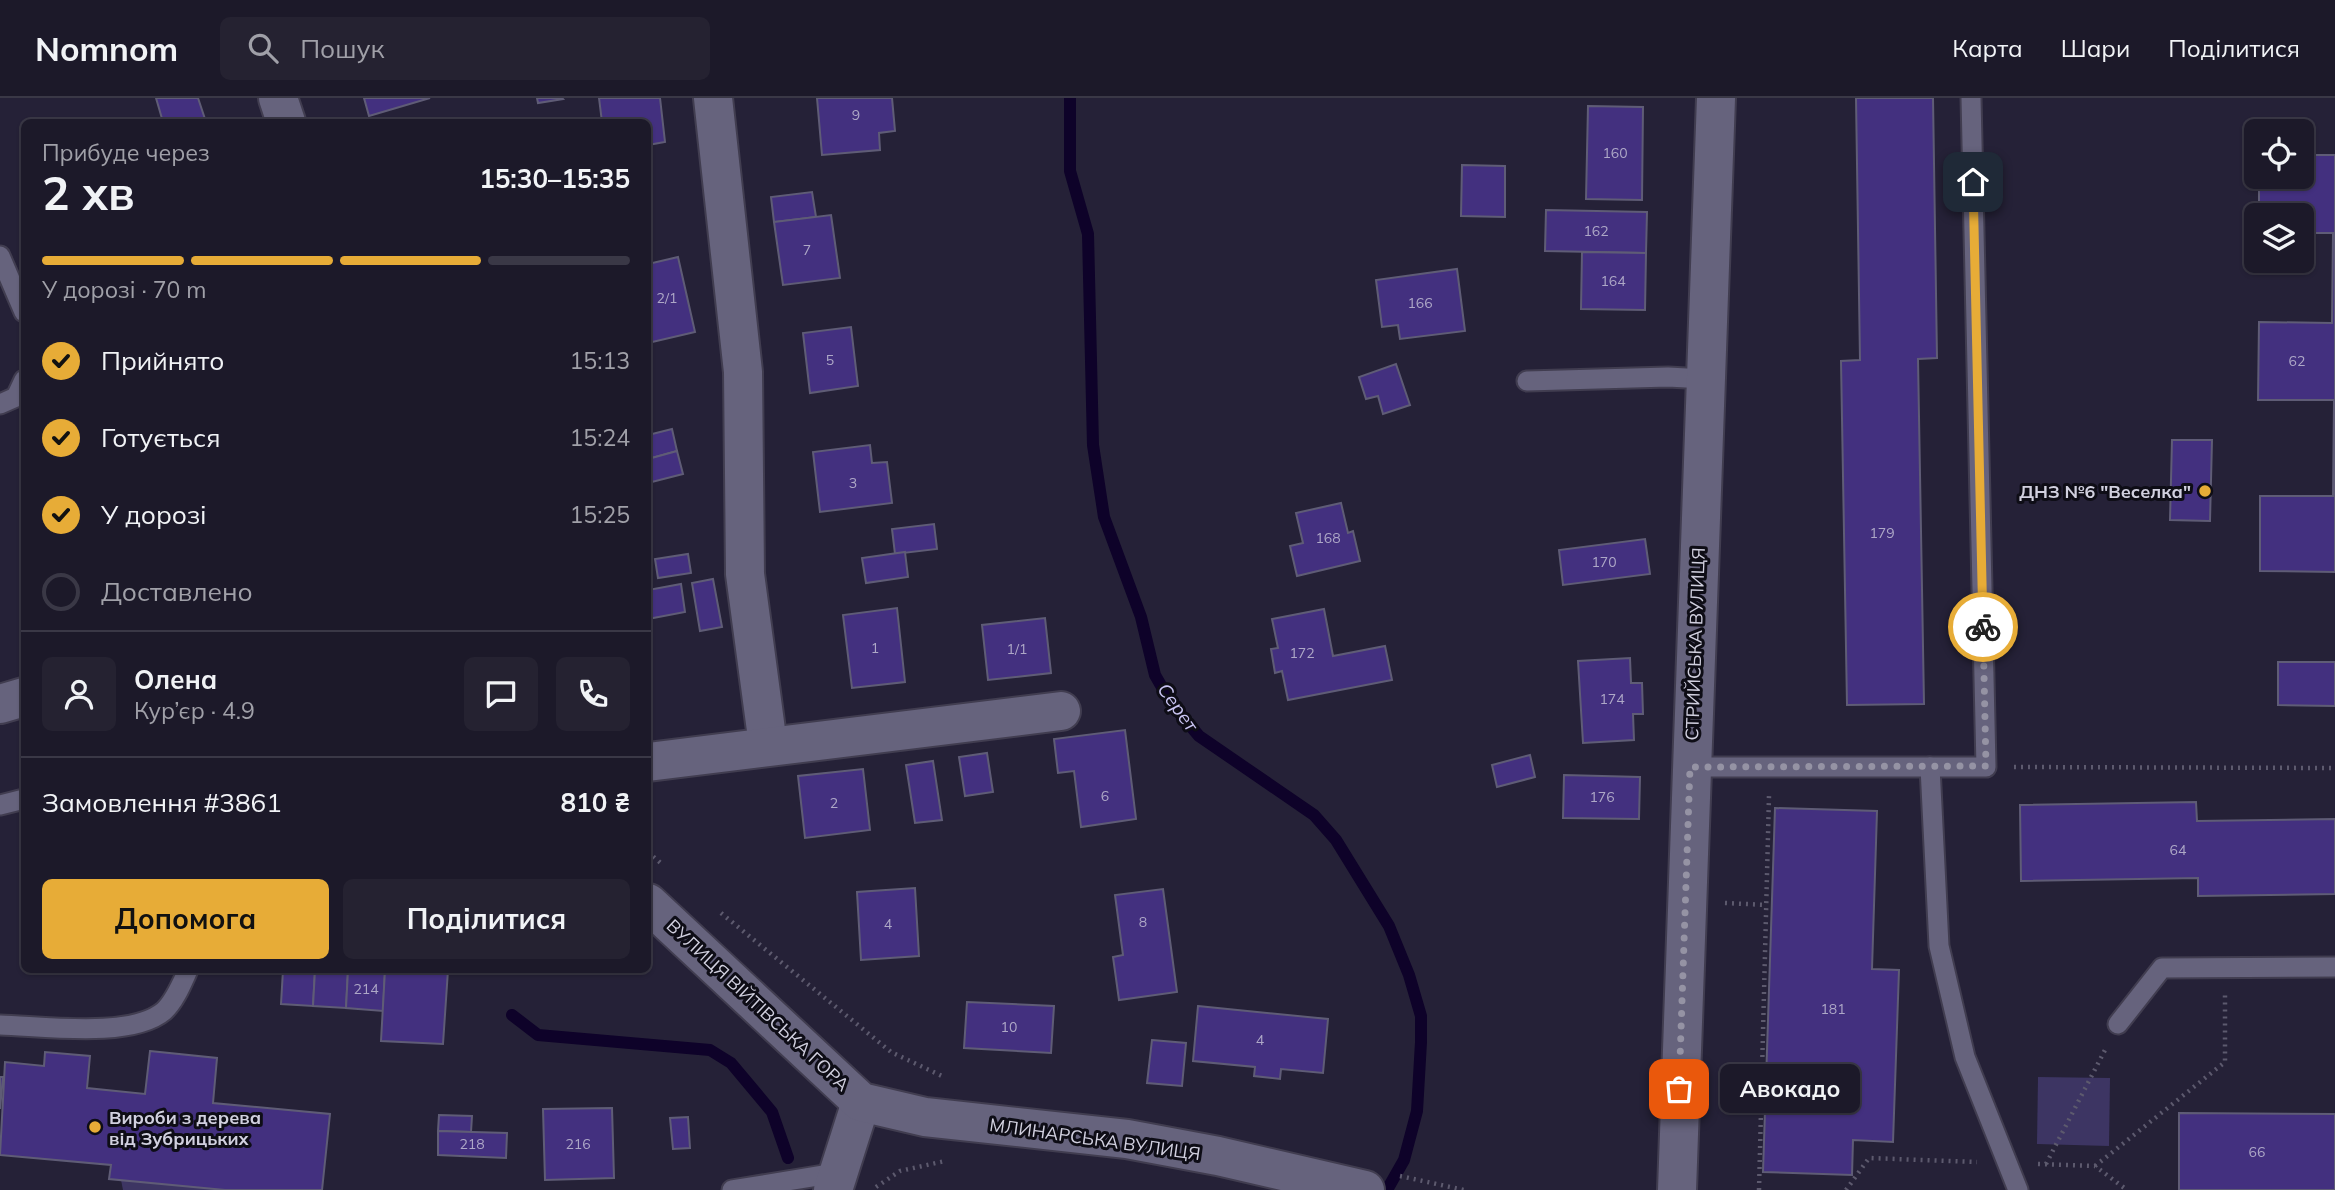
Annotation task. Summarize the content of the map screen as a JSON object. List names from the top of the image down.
{
  "streets": {
    "street": ["СТРИЙСЬКА ВУЛИЦЯ", "ВУЛИЦЯ ВІЙТІВСЬКА ГОРА", "МЛИНАРСЬКА ВУЛИЦЯ"]
  },
  "crossings": [
    ["ВУЛИЦЯ ВІЙТІВСЬКА ГОРА", "МЛИНАРСЬКА ВУЛИЦЯ"]
  ],
  "water": ["Серет"],
  "places": ["ДНЗ №6 \"Веселка\"", "Авокадо", "Вироби з дерева від Зубрицьких"],
  "house_numbers": [
    "9",
    "160",
    "162",
    "7",
    "164",
    "2/1",
    "166",
    "5",
    "62",
    "3",
    "179",
    "168",
    "170",
    "1",
    "1/1",
    "172",
    "174",
    "6",
    "176",
    "2",
    "64",
    "8",
    "4",
    "214",
    "181",
    "10",
    "4",
    "218",
    "216",
    "66"
  ],
  "page": {
    "header": "Nomnom",
    "search": "Пошук",
    "nav": ["Карта", "Шари", "Поділитися"],
    "heading": ["2 хв", "Прибуде через", "15:30–15:35"],
    "panel": [
      "Олена",
      "Кур’єр · 4.9",
      "Замовлення #3861",
      "810 ₴"
    ],
    "bar": "У дорозі · 70 m",
    "list": [
      ["Прийнято", "15:13"],
      ["Готується", "15:24"],
      ["У дорозі", "15:25"],
      "Доставлено"
    ],
    "buttons": ["Допомога", "Поділитися"],
    "bubble": "Авокадо"
  }
}
